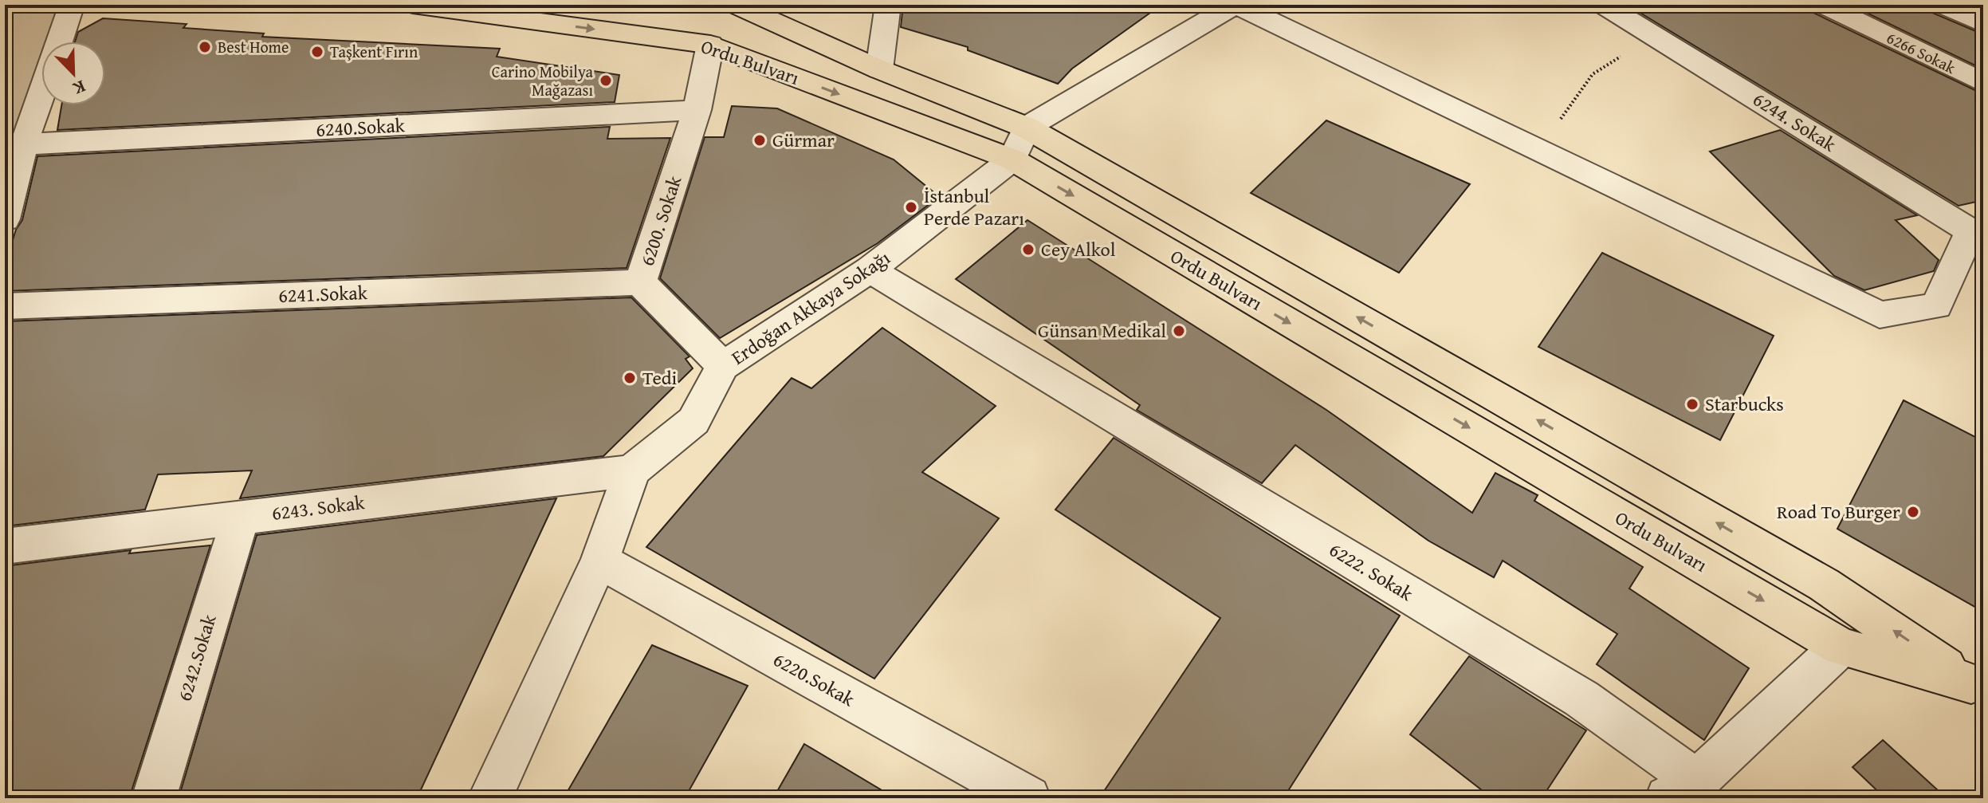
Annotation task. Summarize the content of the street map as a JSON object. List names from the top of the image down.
{
  "streets": {
    "main road": ["Ordu Bulvarı"],
    "street": [
      "6266 Sokak",
      "6244. Sokak",
      "6240.Sokak",
      "6200. Sokak",
      "6241.Sokak",
      "Erdoğan Akkaya Sokağı",
      "6243. Sokak",
      "6222. Sokak",
      "6242.Sokak",
      "6220.Sokak"
    ]
  },
  "crossings": [
    ["Ordu Bulvarı", "6200. Sokak"],
    ["Ordu Bulvarı", "Erdoğan Akkaya Sokağı"],
    ["Ordu Bulvarı", "6222. Sokak"],
    ["6240.Sokak", "6200. Sokak"],
    ["6200. Sokak", "6241.Sokak"],
    ["6200. Sokak", "Erdoğan Akkaya Sokağı"],
    ["Erdoğan Akkaya Sokağı", "6243. Sokak"],
    ["Erdoğan Akkaya Sokağı", "6222. Sokak"],
    ["6243. Sokak", "6242.Sokak"]
  ],
  "places": [
    "Best Home",
    "Taşkent Fırın",
    "Carino Mobilya Mağazası",
    "Gürmar",
    "İstanbul Perde Pazarı",
    "Cey Alkol",
    "Günsan Medikal",
    "Tedi",
    "Starbucks",
    "Road To Burger"
  ],
  "north": "bottom right"
}
